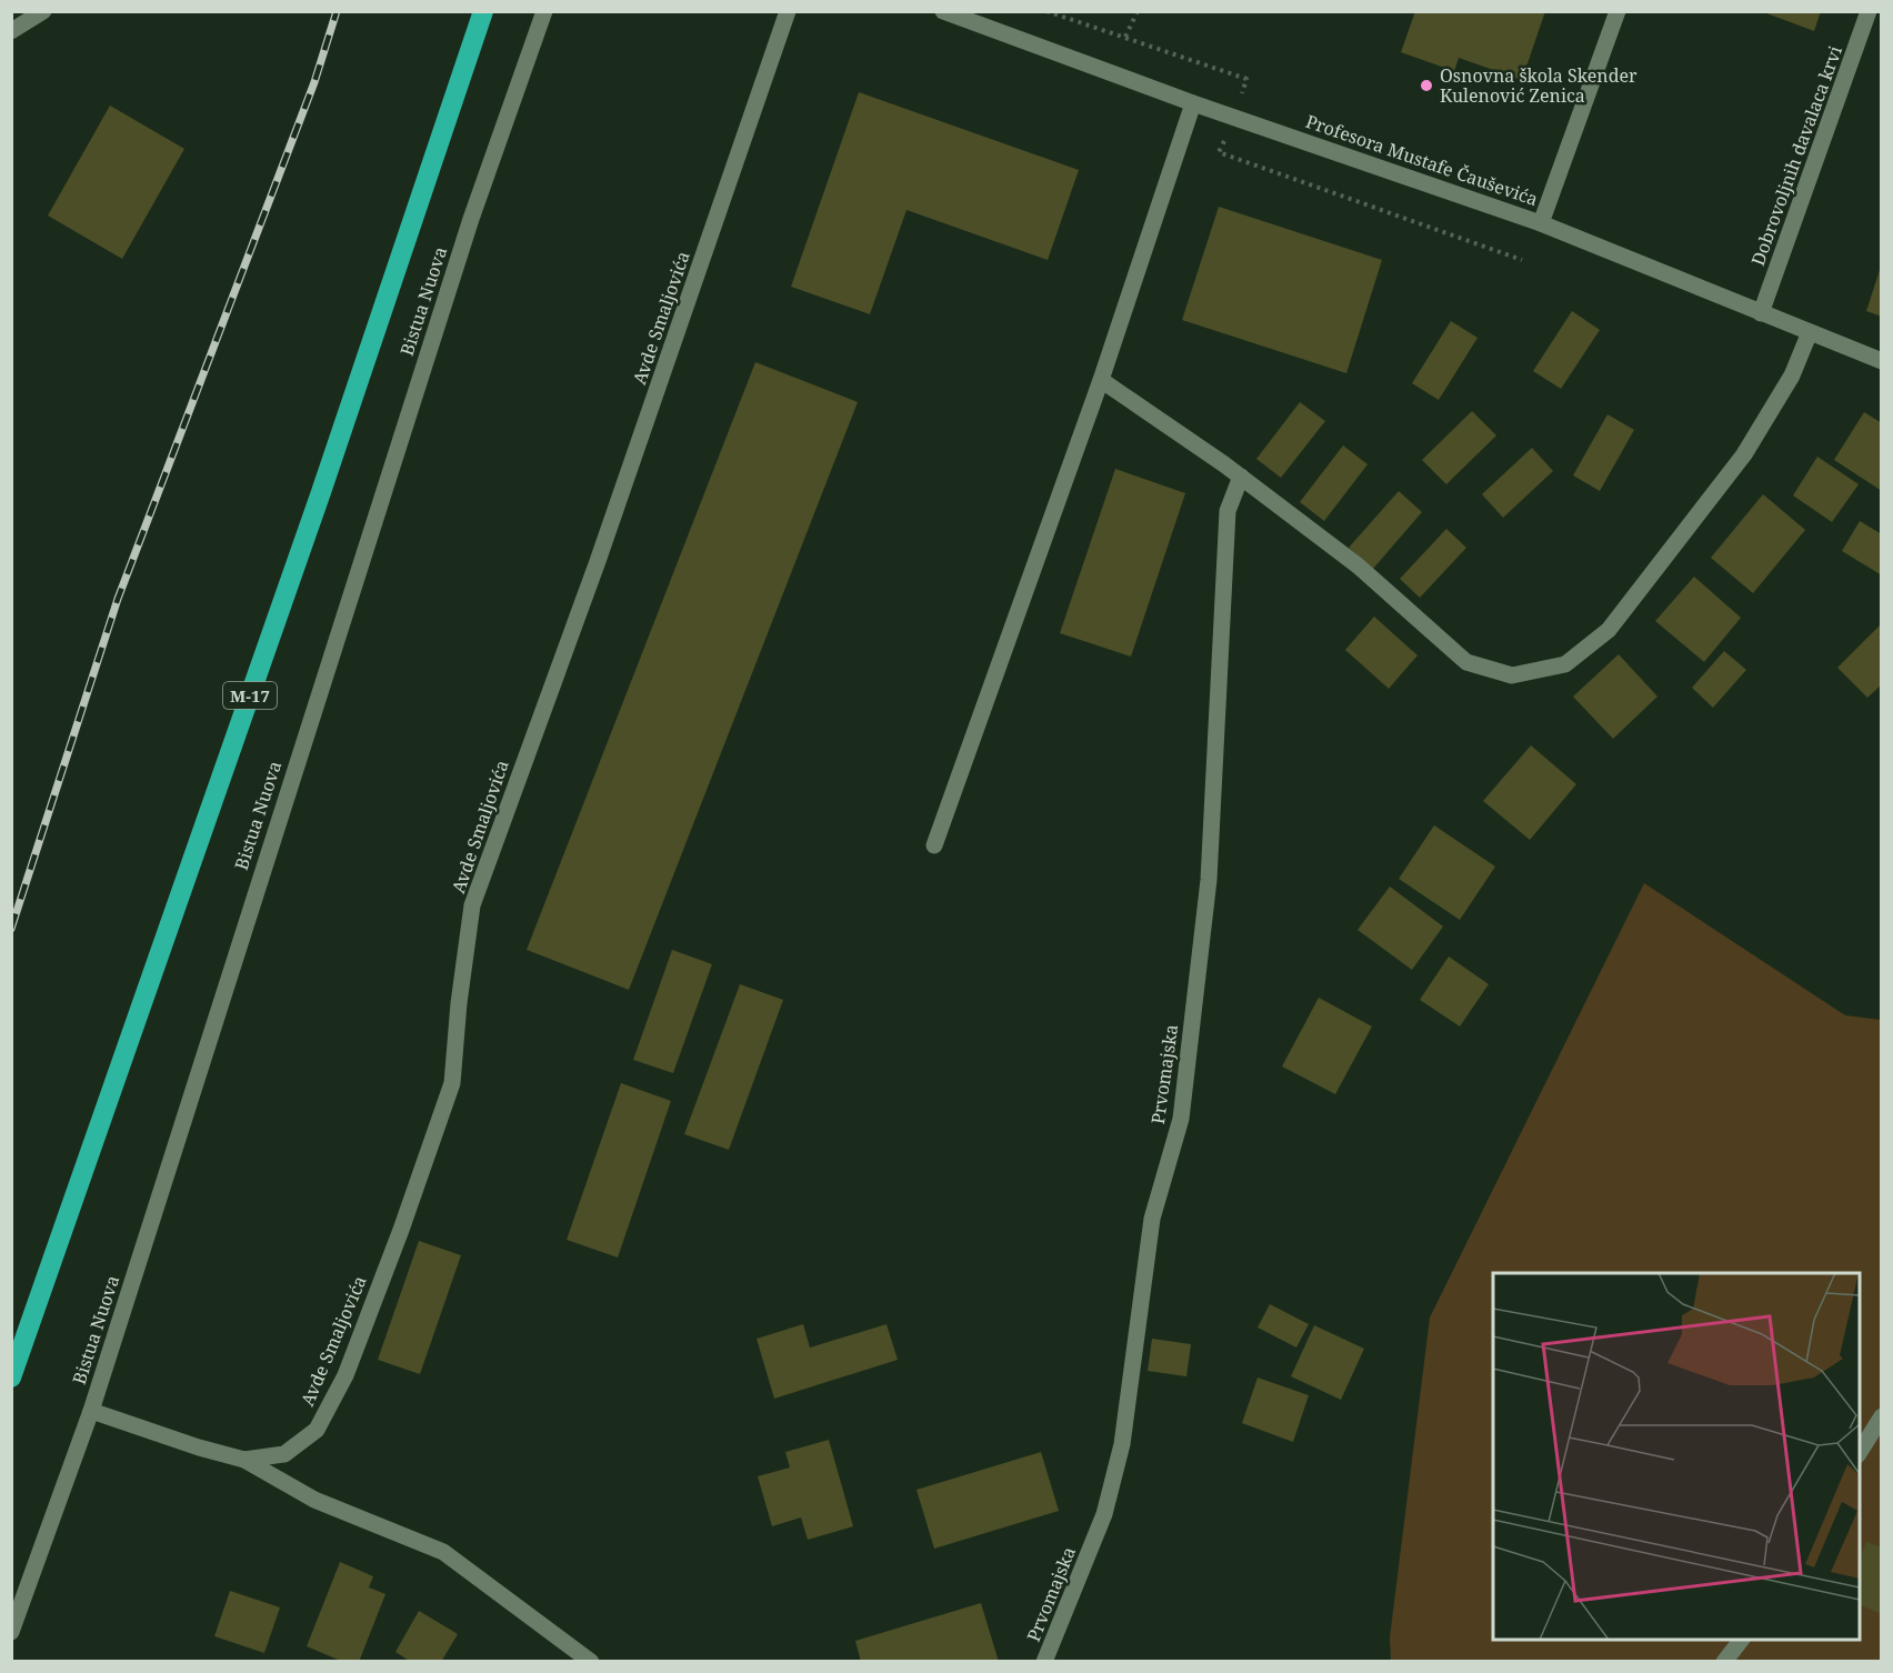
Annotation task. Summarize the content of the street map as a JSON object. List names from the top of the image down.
{
  "streets": {
    "highway": ["M-17"],
    "street": [
      "Dobrovoljnih davalaca krvi",
      "Profesora Mustafe Čauševića",
      "Bistua Nuova",
      "Avde Smaljovića",
      "Prvomajska"
    ]
  },
  "crossings": [
    ["Dobrovoljnih davalaca krvi", "Profesora Mustafe Čauševića"],
    ["Bistua Nuova", "Avde Smaljovića"]
  ],
  "places": ["Osnovna škola Skender Kulenović Zenica"]
}
